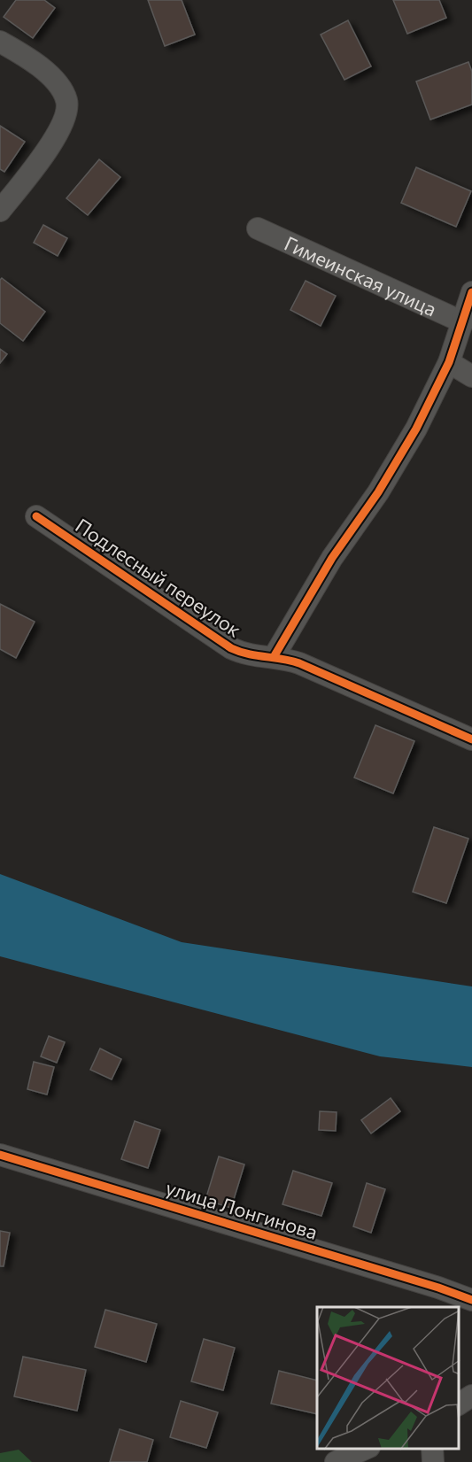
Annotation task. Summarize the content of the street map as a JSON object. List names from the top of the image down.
{
  "streets": {
    "street": ["Гимеинская улица", "Подлесный переулок", "улица Лонгинова"]
  }
}
